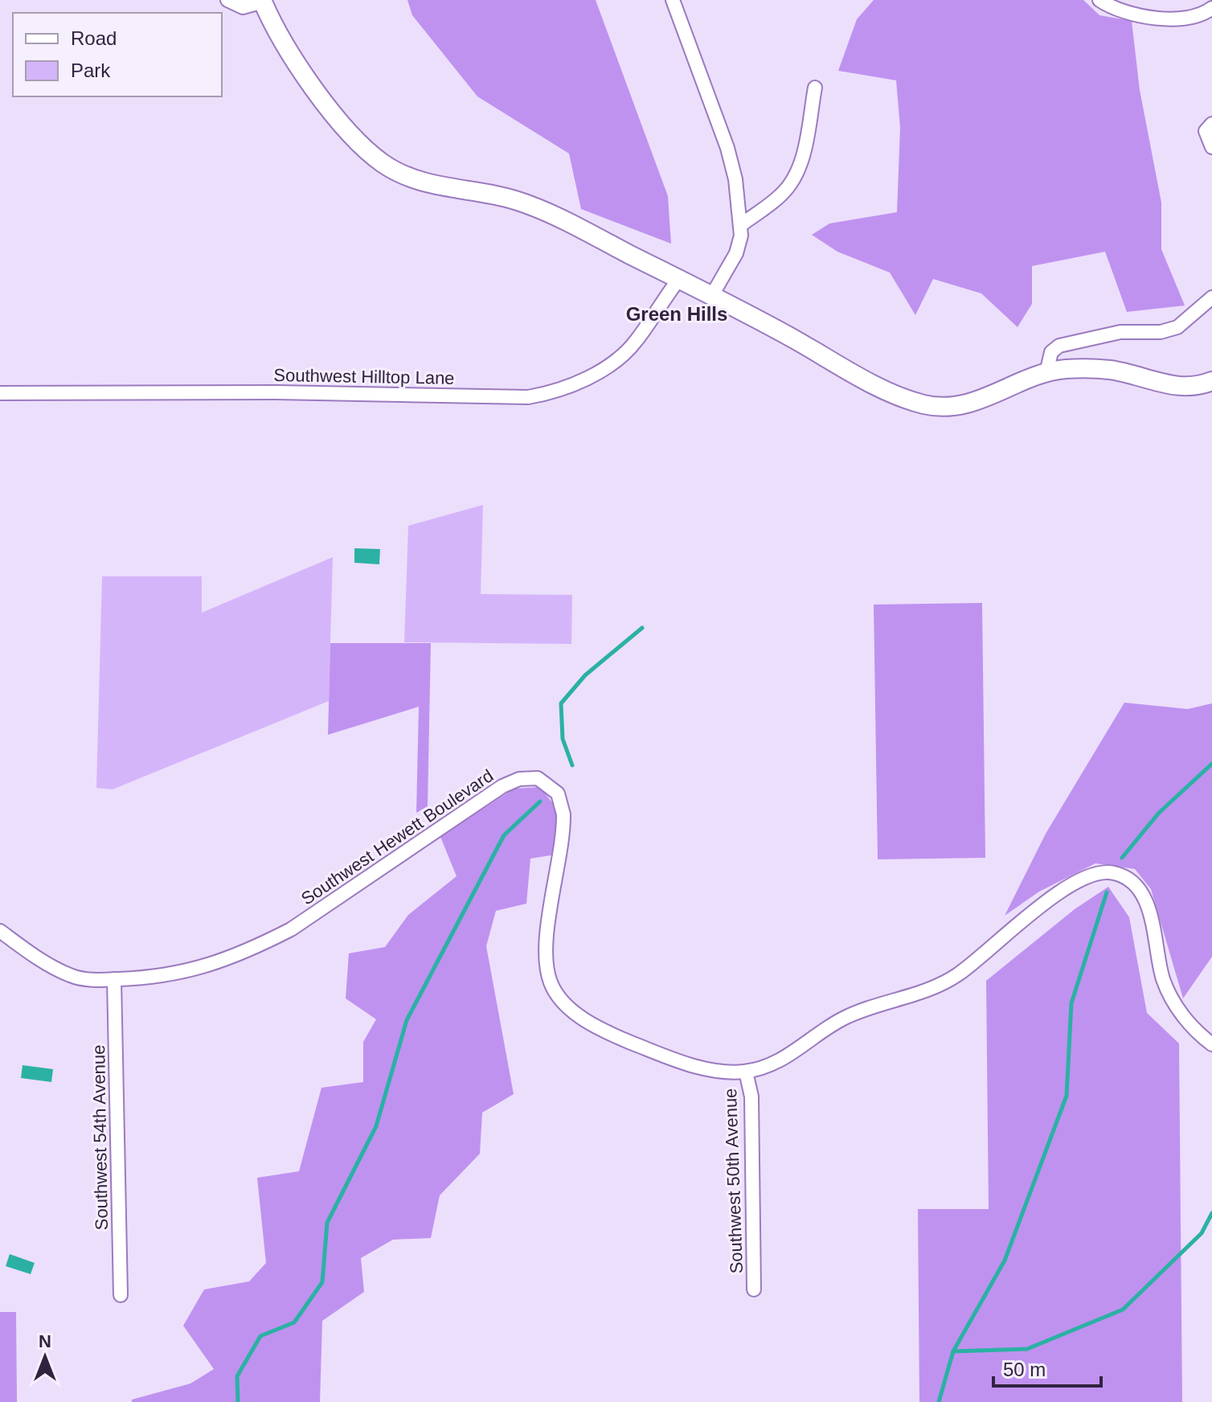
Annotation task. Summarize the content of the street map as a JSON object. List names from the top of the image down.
{
  "streets": {
    "street": [
      "Southwest Hilltop Lane",
      "Southwest Hewett Boulevard",
      "Southwest 54th Avenue",
      "Southwest 50th Avenue"
    ]
  },
  "crossings": [
    ["Southwest Hewett Boulevard", "Southwest 54th Avenue"],
    ["Southwest Hewett Boulevard", "Southwest 50th Avenue"]
  ],
  "districts": ["Green Hills"],
  "legend": ["Road", "Park"],
  "scale_bar": "50 m",
  "north": "top"
}
